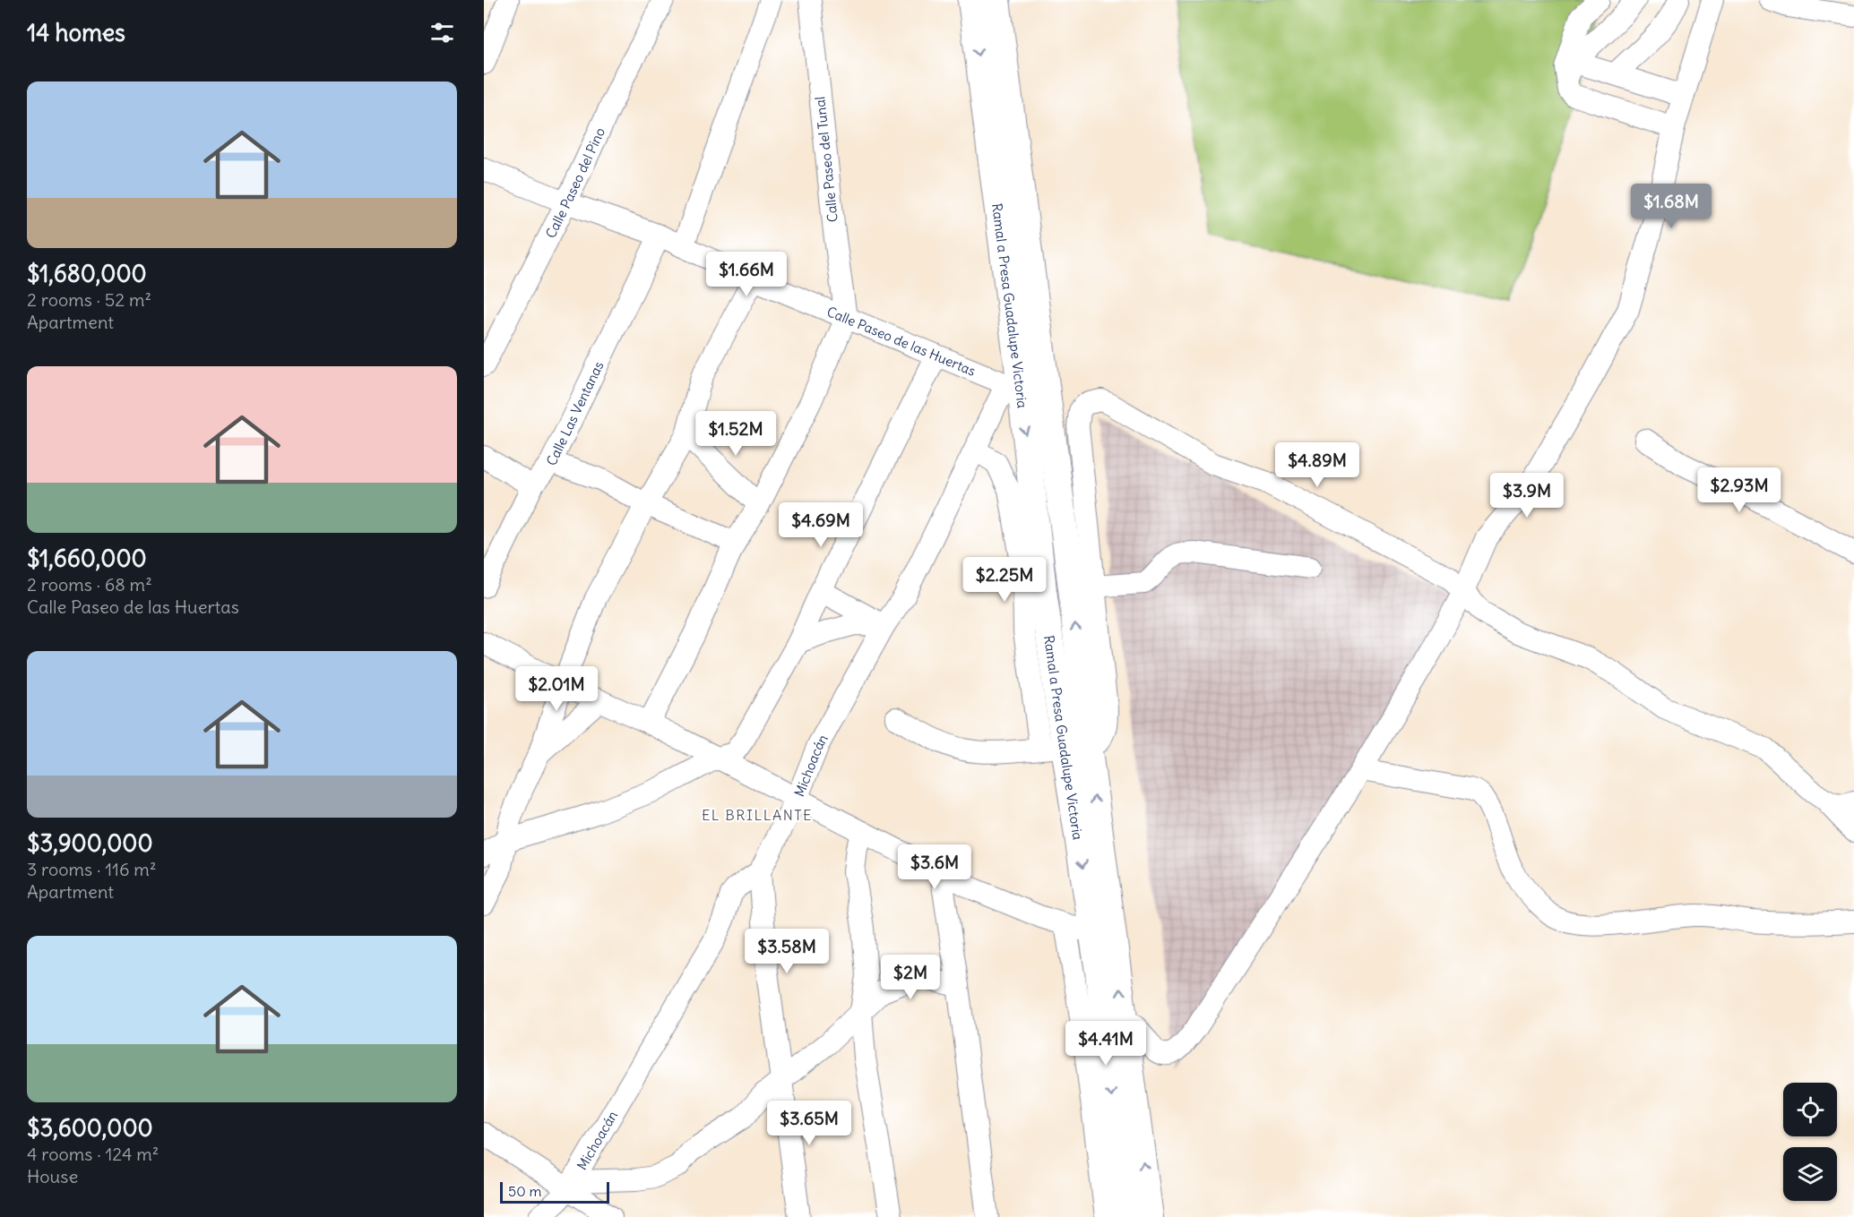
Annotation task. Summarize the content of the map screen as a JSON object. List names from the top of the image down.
{
  "streets": {
    "main road": ["Ramal a Presa Guadalupe Victoria"],
    "street": [
      "Calle Paseo del Tunal",
      "Calle Paseo del Pino",
      "Calle Paseo de las Huertas",
      "Calle Las Ventanas",
      "Michoacán"
    ]
  },
  "crossings": [
    ["Calle Paseo del Tunal", "Calle Paseo de las Huertas"],
    ["Calle Paseo del Pino", "Calle Paseo de las Huertas"],
    ["Ramal a Presa Guadalupe Victoria", "Calle Paseo de las Huertas"],
    ["Ramal a Presa Guadalupe Victoria", "Michoacán"],
    ["Calle Paseo de las Huertas", "Calle Las Ventanas"],
    ["Calle Paseo de las Huertas", "Michoacán"]
  ],
  "districts": ["EL BRILLANTE"],
  "scale_bar": "50 m",
  "page": {
    "heading": "14 homes",
    "list": [
      {
        "name": "$1,680,000",
        "note": "2 rooms · 52 m² · Apartment"
      },
      {
        "name": "$1,660,000",
        "note": "2 rooms · 68 m² · Calle Paseo de las Huertas"
      },
      {
        "name": "$3,900,000",
        "note": "3 rooms · 116 m² · Apartment"
      },
      {
        "name": "$3,600,000",
        "note": "4 rooms · 124 m² · House"
      }
    ],
    "price": [
      "$1.68M",
      "$1.66M",
      "$1.52M",
      "$4.89M",
      "$2.93M",
      "$3.9M",
      "$4.69M",
      "$2.25M",
      "$2.01M",
      "$3.6M",
      "$3.58M",
      "$2M",
      "$4.41M",
      "$3.65M"
    ],
    "scale": "50 m"
  }
}
